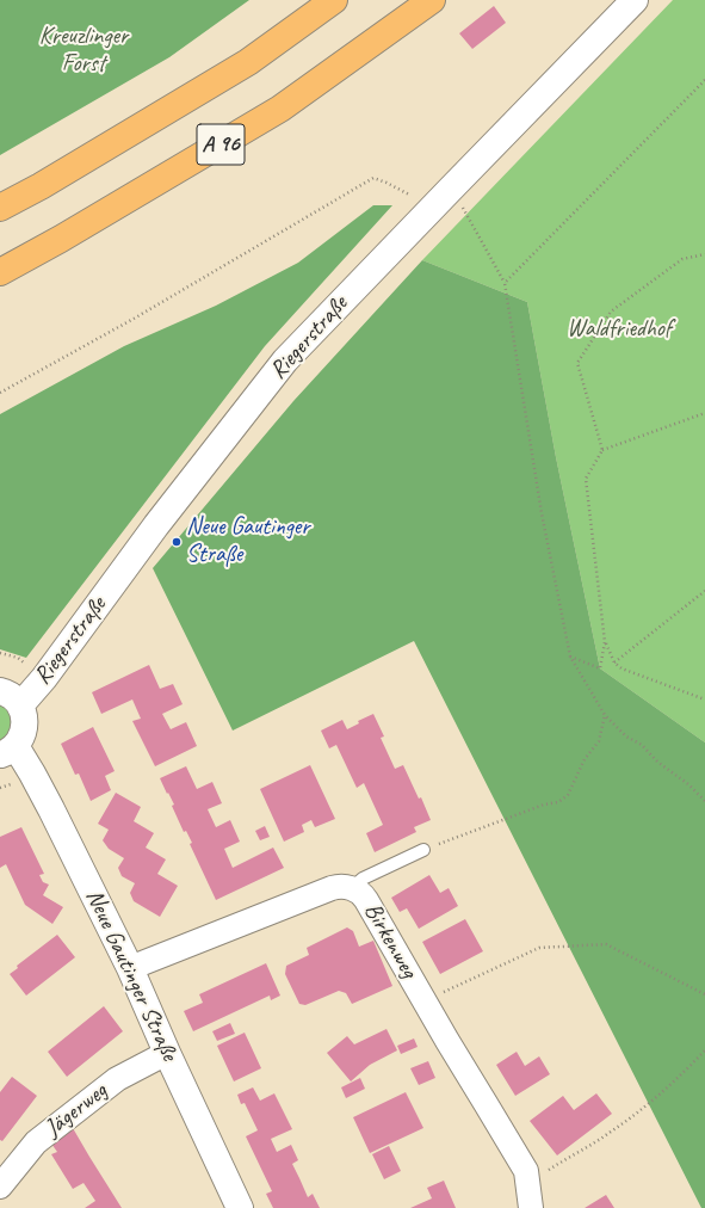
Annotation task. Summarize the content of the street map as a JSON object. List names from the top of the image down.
{
  "streets": {
    "highway": ["A 96"],
    "street": [
      "Riegerstraße",
      "Birkenweg",
      "Neue Gautinger Straße",
      "Jägerweg"
    ]
  },
  "crossings": [
    ["Riegerstraße", "Neue Gautinger Straße"],
    ["Birkenweg", "Neue Gautinger Straße"],
    ["Neue Gautinger Straße", "Jägerweg"]
  ],
  "parks": ["Kreuzlinger Forst", "Waldfriedhof"],
  "places": ["Neue Gautinger Straße"]
}
